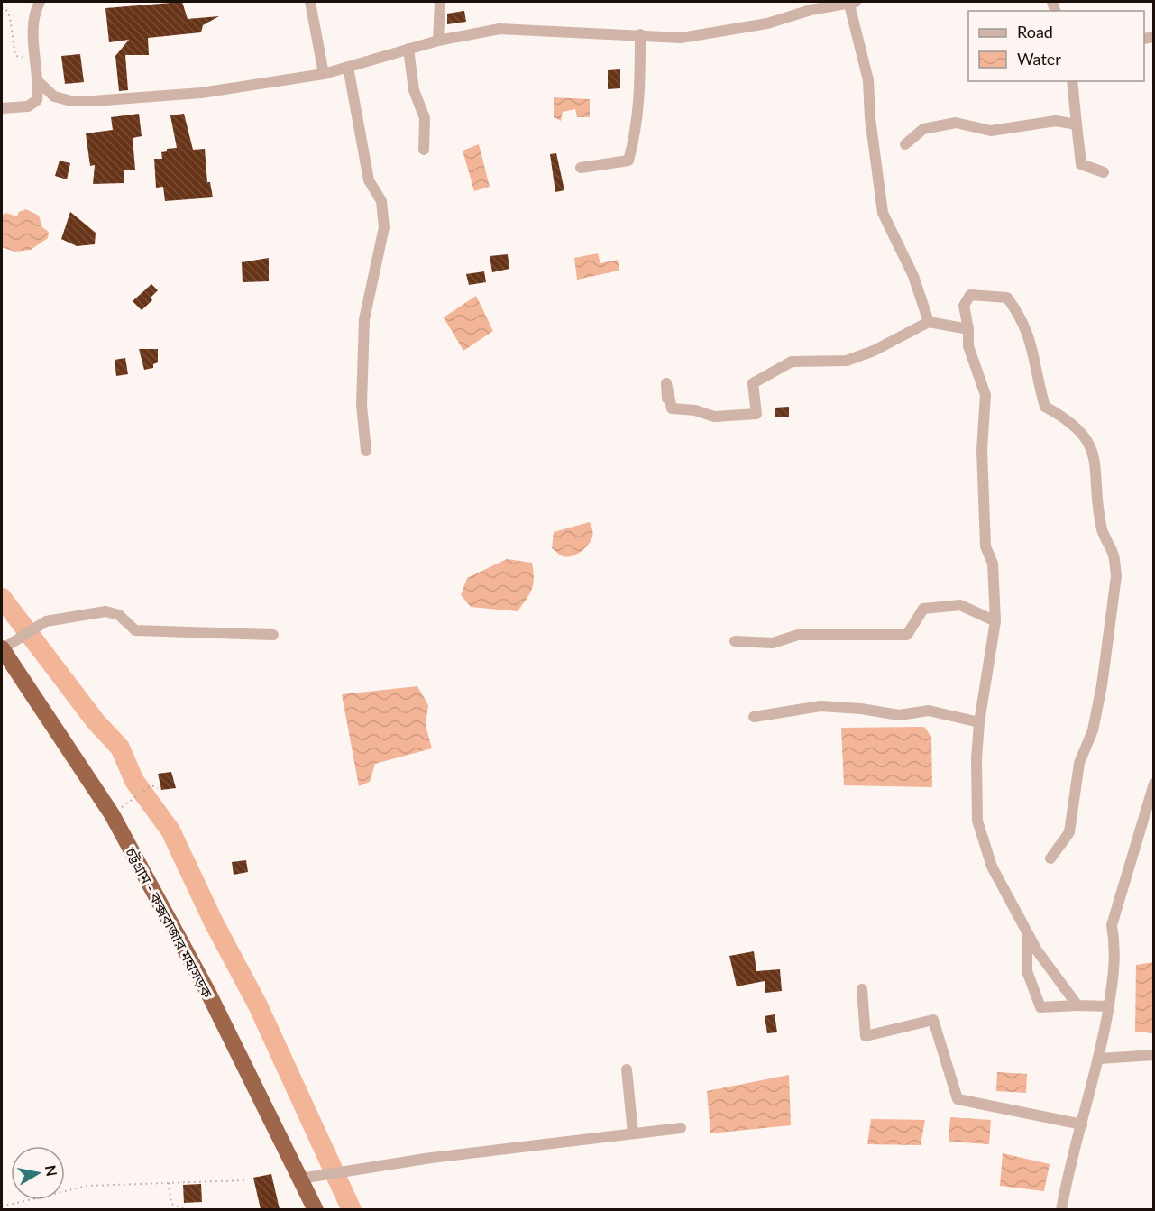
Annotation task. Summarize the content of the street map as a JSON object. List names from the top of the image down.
{
  "streets": {
    "highway": ["চট্টগ্রাম - কক্সবাজার মহাসড়ক"]
  },
  "legend": ["Road", "Water"],
  "north": "right"
}
